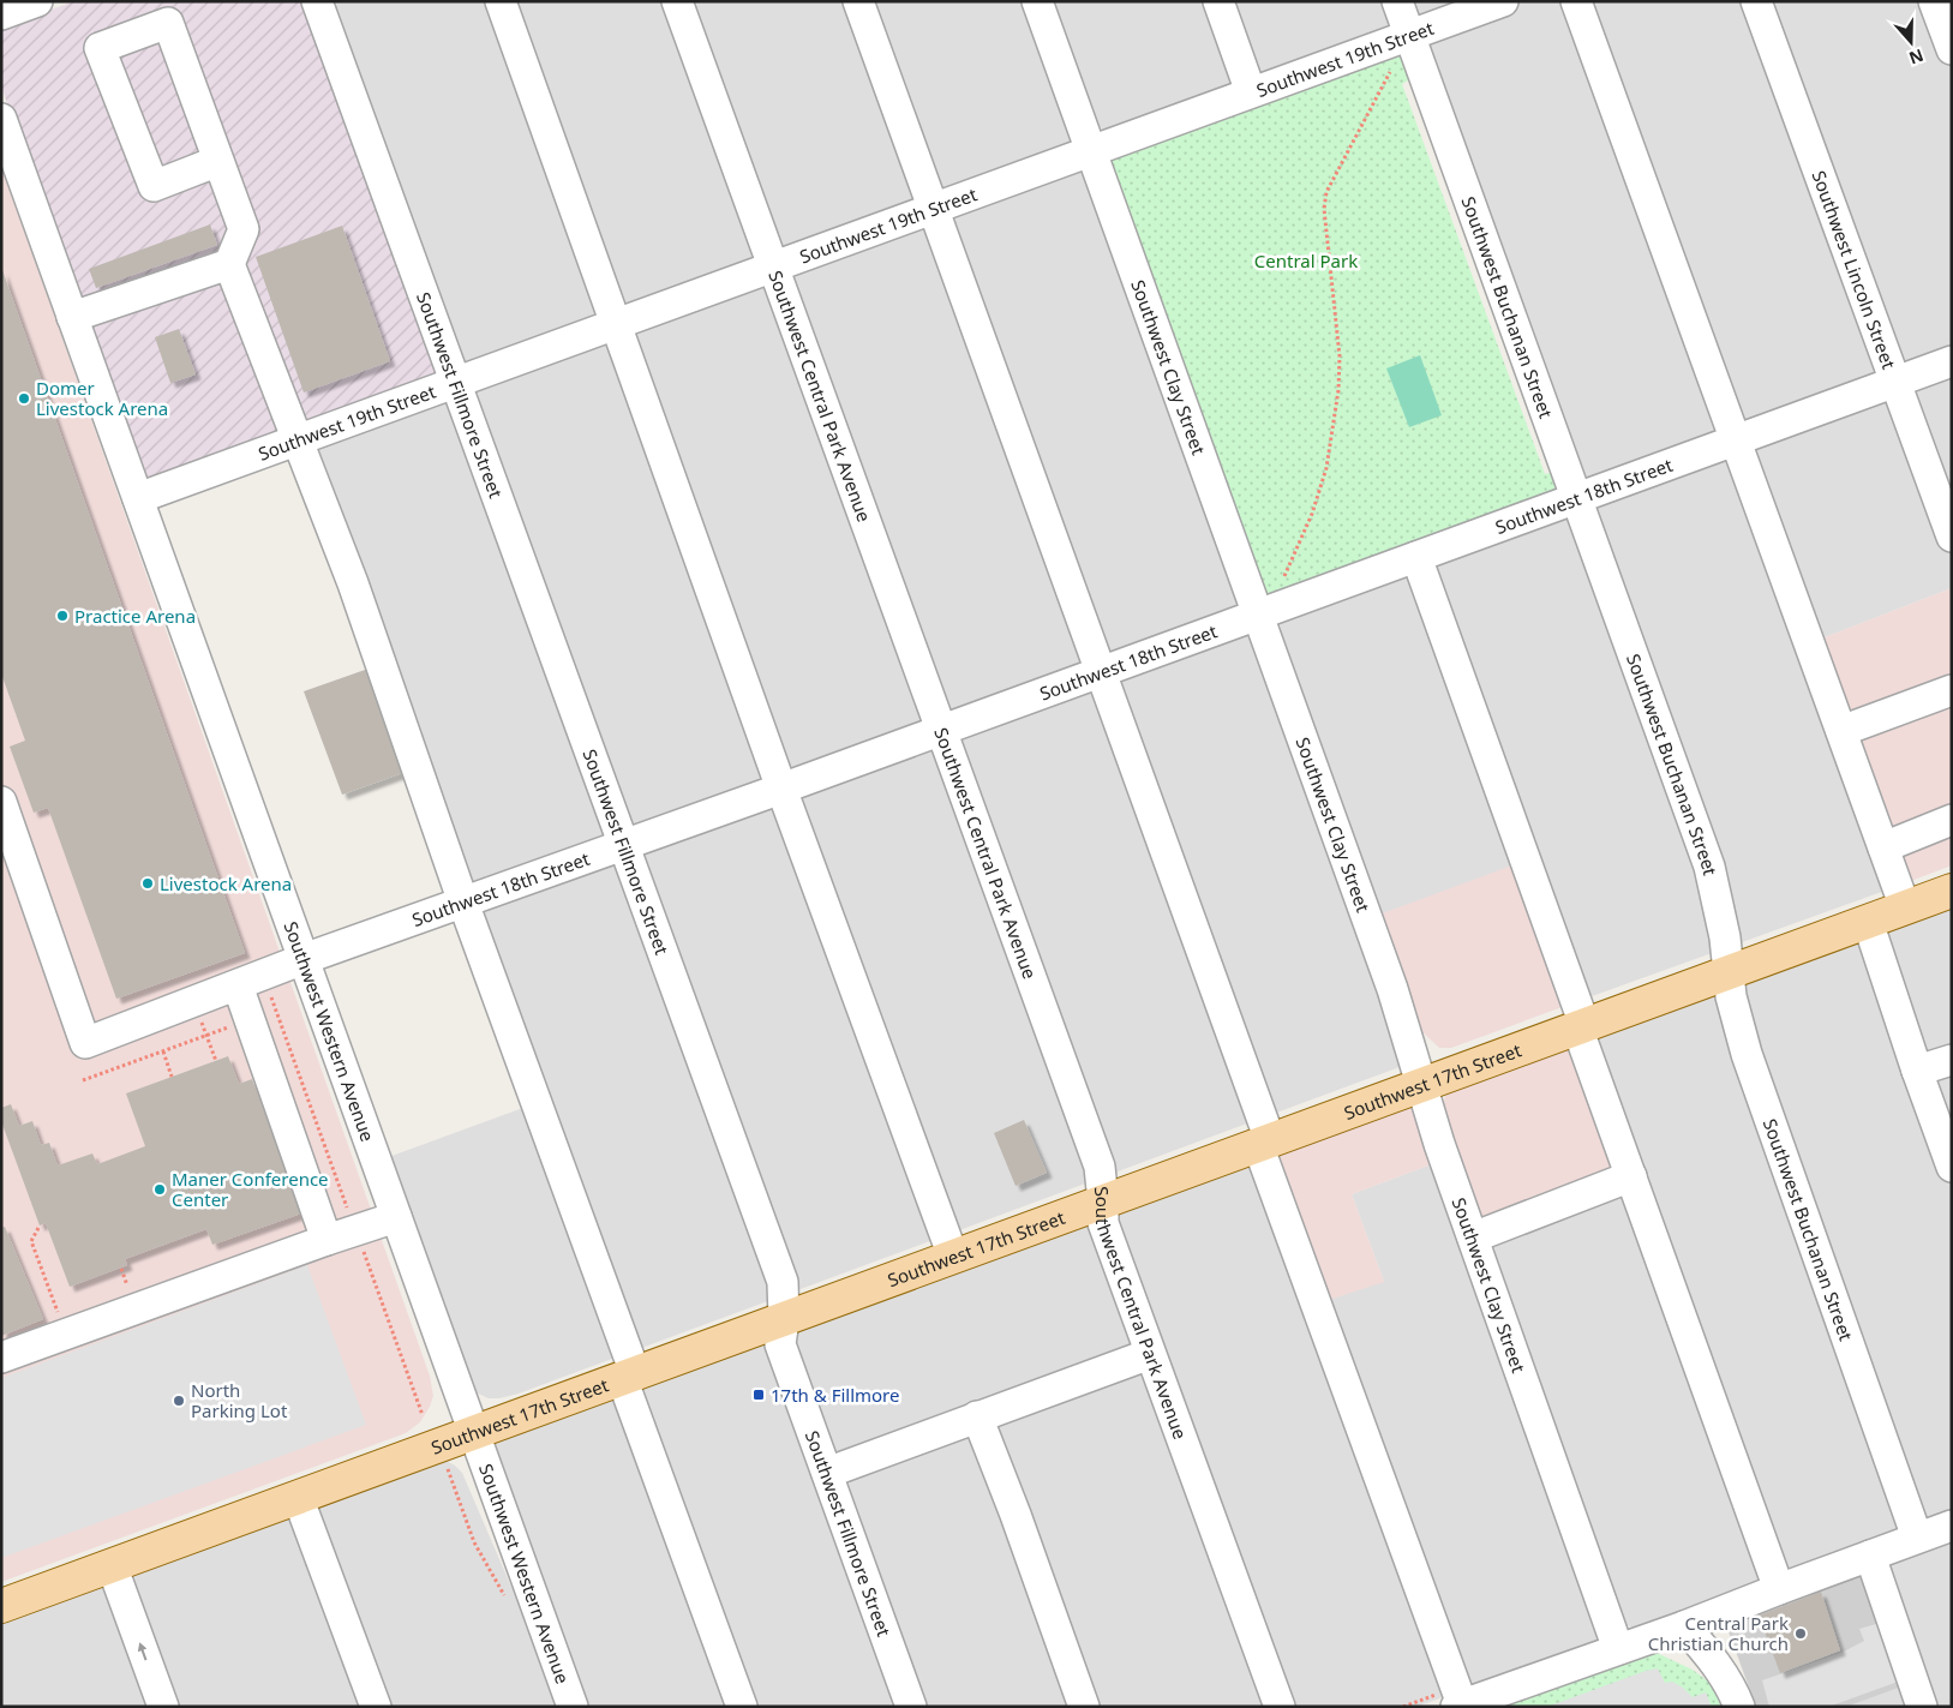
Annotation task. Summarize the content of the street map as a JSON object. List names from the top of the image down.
{
  "streets": {
    "main road": ["Southwest 17th Street"],
    "street": [
      "Southwest 19th Street",
      "Southwest Lincoln Street",
      "Southwest Buchanan Street",
      "Southwest Clay Street",
      "Southwest Fillmore Street",
      "Southwest Central Park Avenue",
      "Southwest 18th Street",
      "Southwest Western Avenue"
    ]
  },
  "crossings": [
    ["Southwest 19th Street", "Southwest Buchanan Street"],
    ["Southwest 19th Street", "Southwest Clay Street"],
    ["Southwest 19th Street", "Southwest Fillmore Street"],
    ["Southwest 19th Street", "Southwest Central Park Avenue"],
    ["Southwest 19th Street", "Southwest Western Avenue"],
    ["Southwest Lincoln Street", "Southwest 18th Street"],
    ["Southwest Buchanan Street", "Southwest 18th Street"],
    ["Southwest Buchanan Street", "Southwest 17th Street"],
    ["Southwest Clay Street", "Southwest 18th Street"],
    ["Southwest Clay Street", "Southwest 17th Street"],
    ["Southwest Fillmore Street", "Southwest 18th Street"],
    ["Southwest Fillmore Street", "Southwest 17th Street"],
    ["Southwest Central Park Avenue", "Southwest 18th Street"],
    ["Southwest Central Park Avenue", "Southwest 17th Street"],
    ["Southwest 18th Street", "Southwest Western Avenue"],
    ["Southwest Western Avenue", "Southwest 17th Street"]
  ],
  "parks": ["Central Park"],
  "places": {
    "other": [
      "Domer Livestock Arena",
      "Practice Arena",
      "Livestock Arena",
      "Maner Conference Center",
      "North Parking Lot",
      "Central Park Christian Church"
    ],
    "transit": ["17th & Fillmore"]
  },
  "north": "bottom"
}
